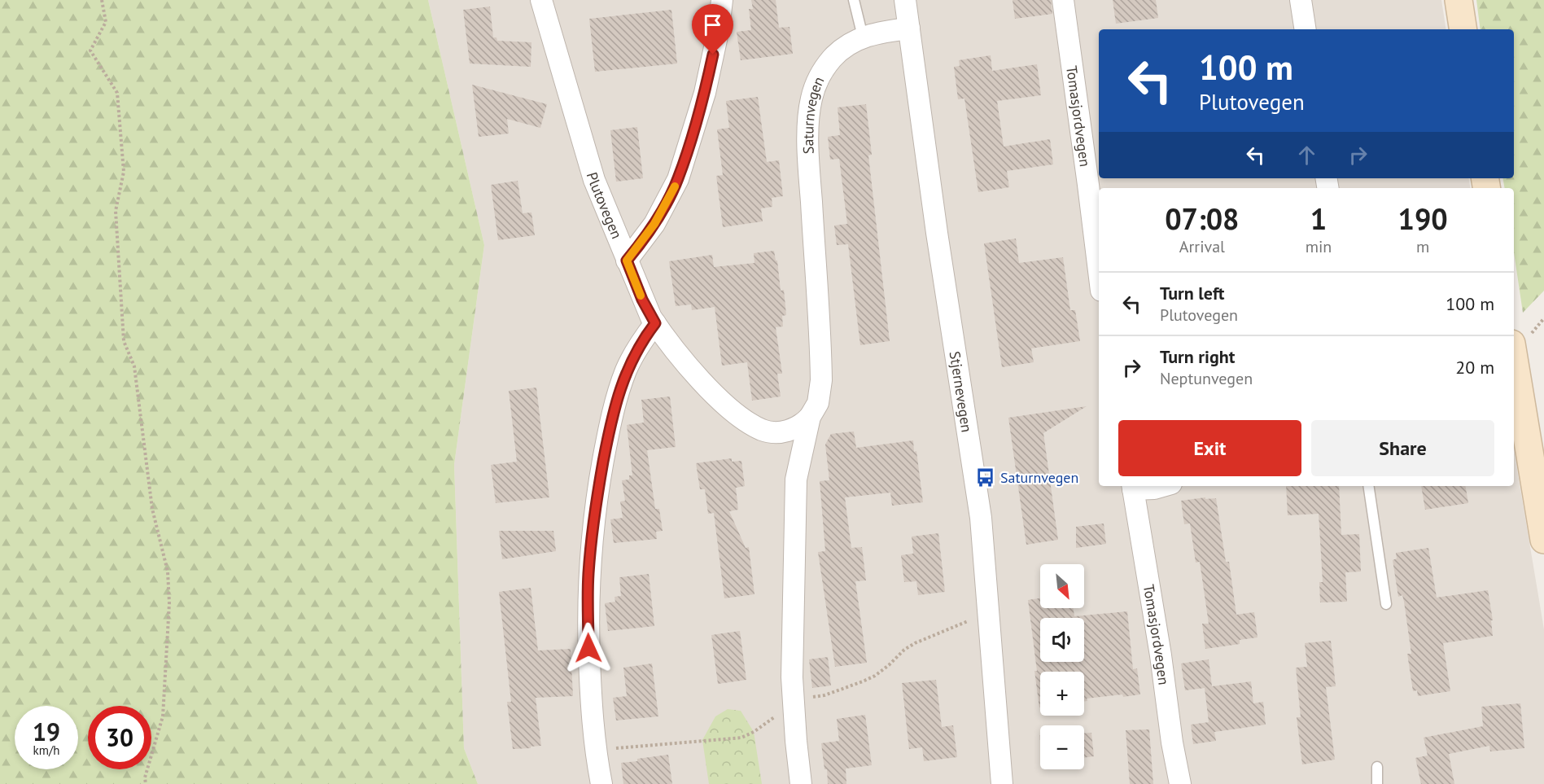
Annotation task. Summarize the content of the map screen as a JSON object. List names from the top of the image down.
{
  "streets": {
    "street": [
      "Saturnvegen",
      "Tomasjordvegen",
      "Plutovegen",
      "Stjernevegen"
    ]
  },
  "crossings": [
    ["Saturnvegen", "Plutovegen"],
    ["Saturnvegen", "Stjernevegen"]
  ],
  "places": {
    "bus stop": ["Saturnvegen"]
  },
  "north": "bottom right",
  "page": {
    "turn": ["100 m", "Plutovegen"],
    "eta": [
      "07:08",
      "Arrival",
      "1",
      "min",
      "190",
      "m"
    ],
    "list": [
      {
        "name": "Turn left",
        "note": "Plutovegen",
        "value": "100 m"
      },
      {
        "name": "Turn right",
        "note": "Neptunvegen",
        "value": "20 m"
      }
    ],
    "buttons": ["Exit", "Share"],
    "map_buttons": ["+", "−"],
    "speed": "19 km/h",
    "limit": "30"
  }
}
